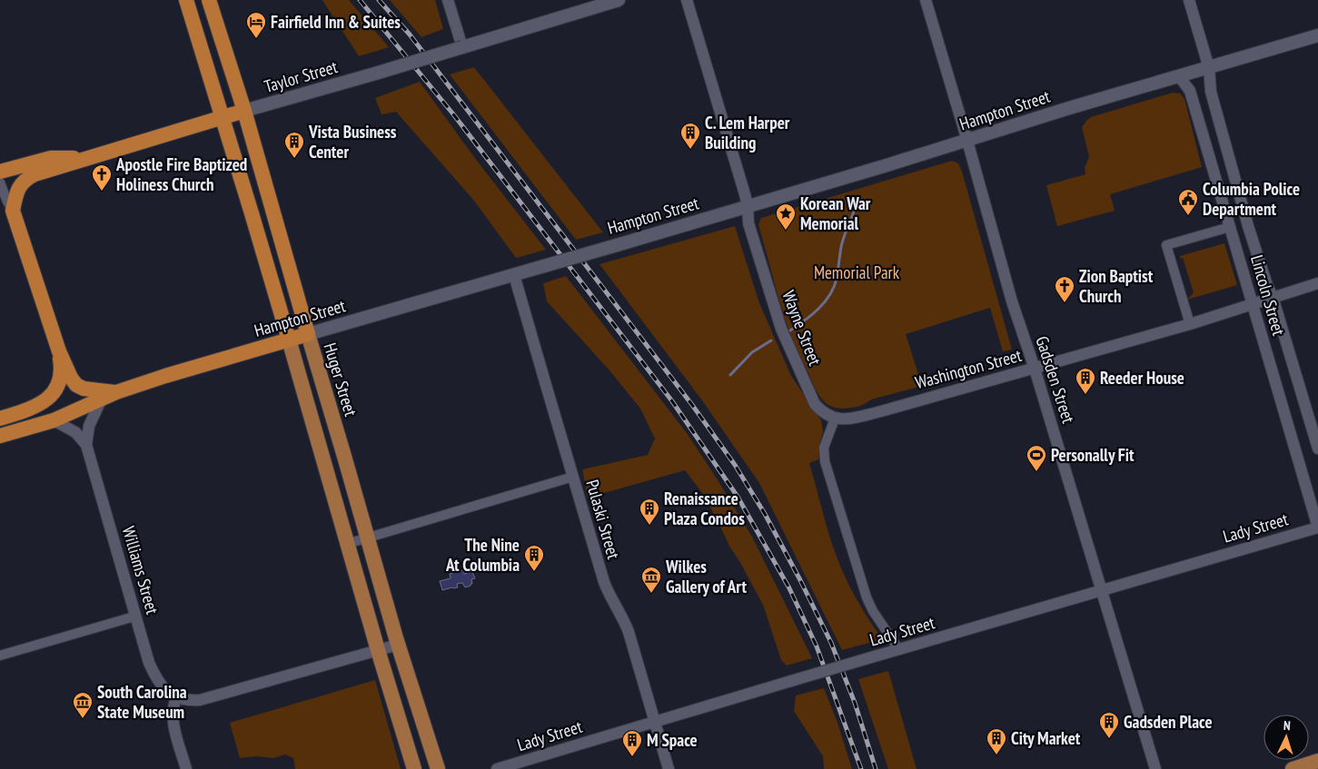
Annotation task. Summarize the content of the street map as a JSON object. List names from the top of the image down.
{
  "streets": {
    "highway": ["Taylor Street", "Hampton Street", "Huger Street"],
    "street": [
      "Lincoln Street",
      "Wayne Street",
      "Washington Street",
      "Gadsden Street",
      "Pulaski Street",
      "Lady Street",
      "Williams Street"
    ]
  },
  "crossings": [
    ["Taylor Street", "Huger Street"],
    ["Hampton Street", "Lincoln Street"],
    ["Hampton Street", "Wayne Street"],
    ["Hampton Street", "Huger Street"],
    ["Hampton Street", "Gadsden Street"],
    ["Hampton Street", "Pulaski Street"],
    ["Hampton Street", "Williams Street"],
    ["Lincoln Street", "Washington Street"],
    ["Lincoln Street", "Lady Street"],
    ["Wayne Street", "Washington Street"],
    ["Washington Street", "Gadsden Street"],
    ["Gadsden Street", "Lady Street"],
    ["Pulaski Street", "Lady Street"]
  ],
  "parks": ["Memorial Park"],
  "places": {
    "hotel": ["Fairfield Inn & Suites"],
    "building": [
      "C. Lem Harper Building",
      "Vista Business Center",
      "Reeder House",
      "Renaissance Plaza Condos",
      "The Nine At Columbia",
      "Gadsden Place",
      "City Market",
      "M Space"
    ],
    "church": ["Apostle Fire Baptized Holiness Church", "Zion Baptist Church"],
    "public building": ["Columbia Police Department"],
    "place": ["Korean War Memorial"],
    "sports": ["Personally Fit"],
    "museum": ["Wilkes Gallery of Art", "South Carolina State Museum"]
  },
  "north": "top"
}
